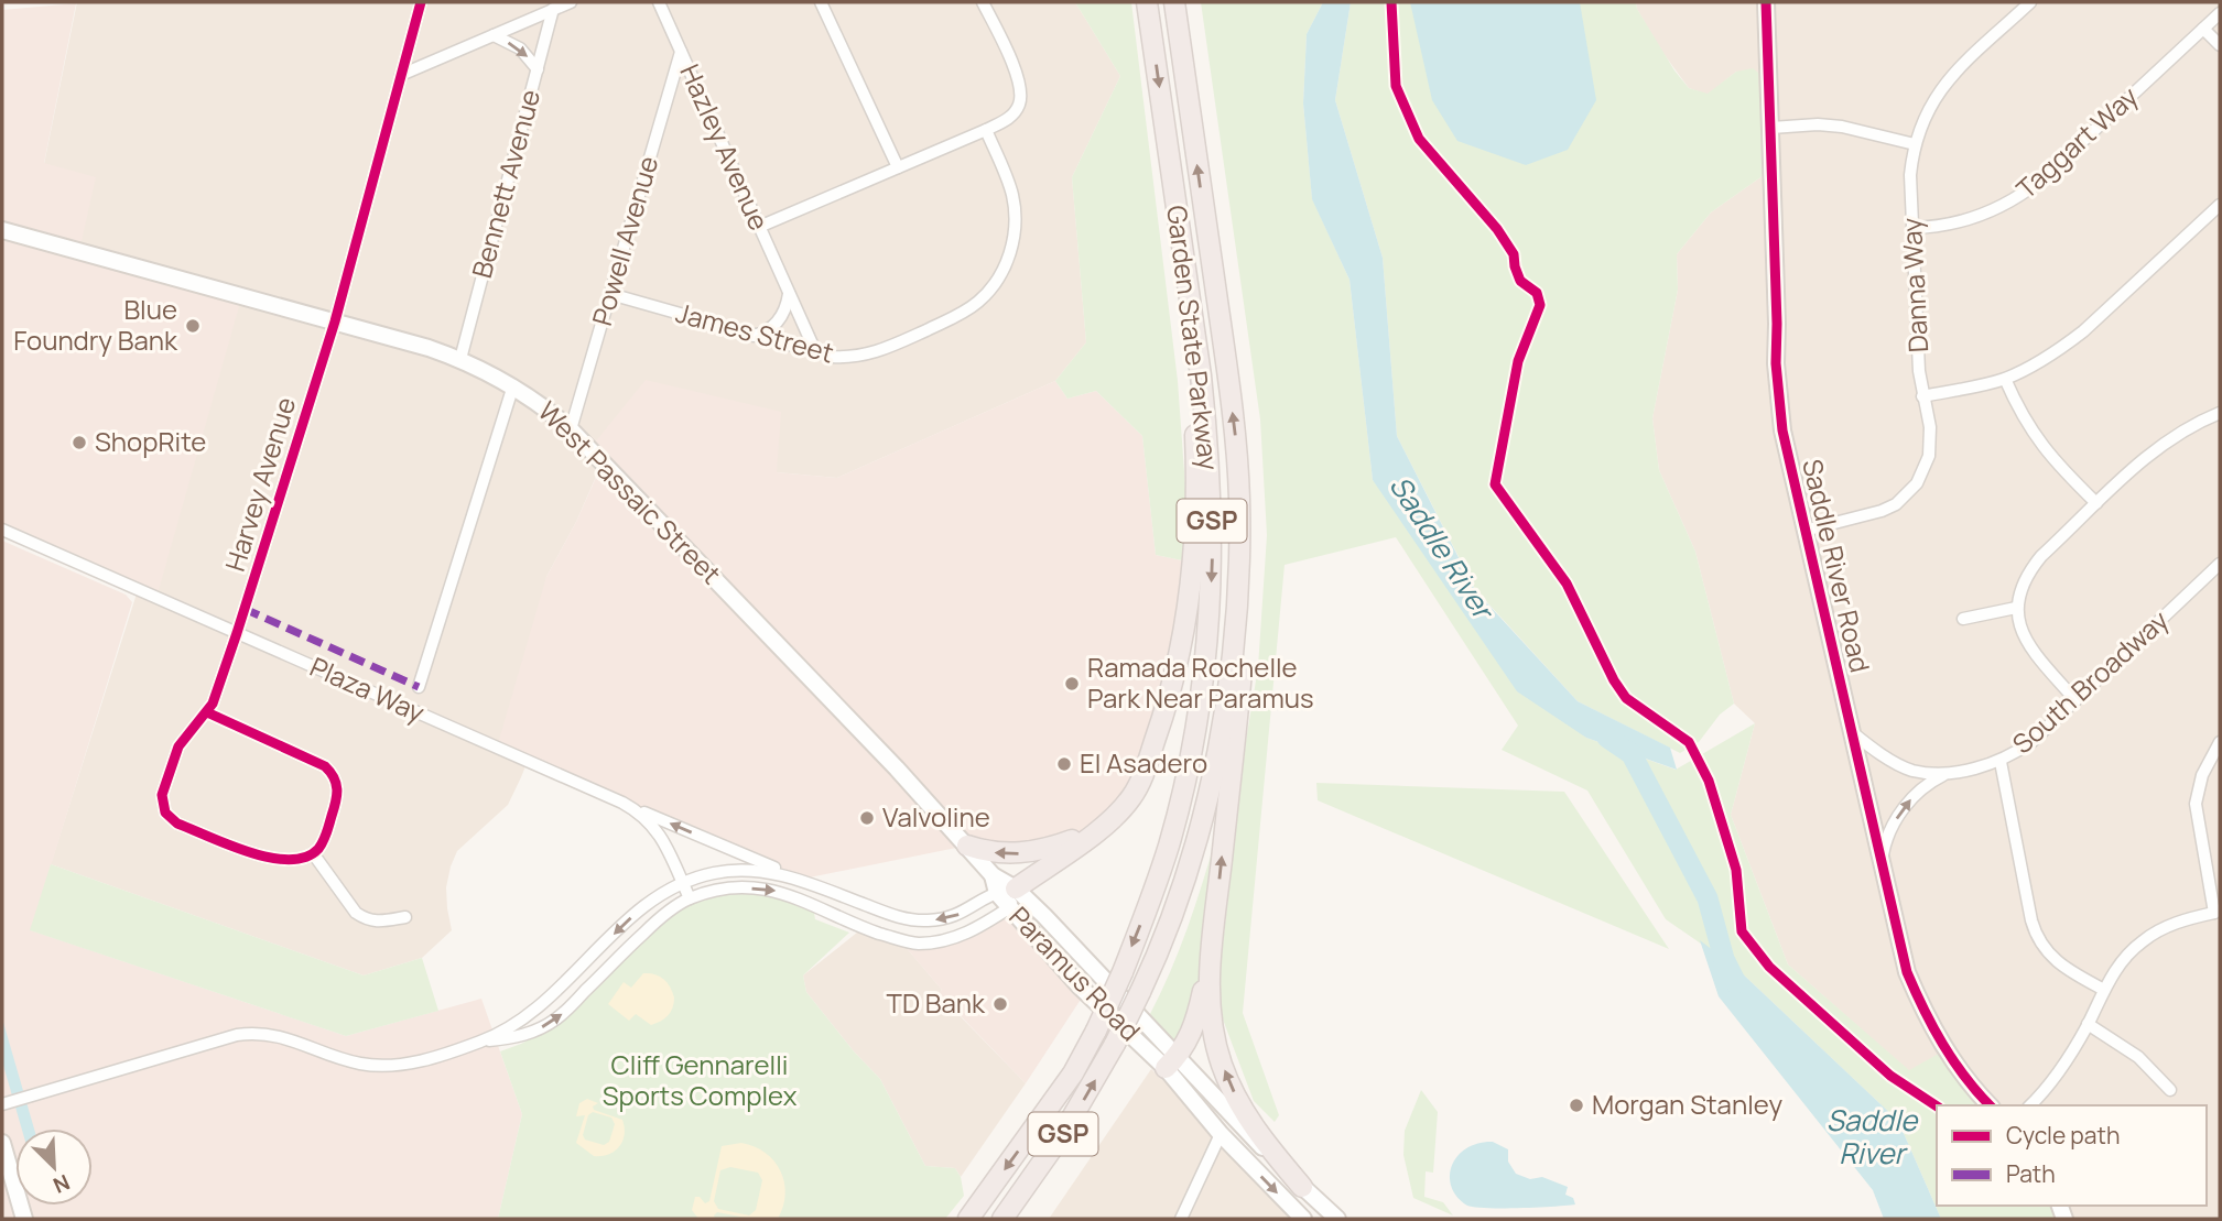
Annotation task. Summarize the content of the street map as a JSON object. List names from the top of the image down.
{
  "streets": {
    "highway": ["Garden State Parkway", "GSP"],
    "main road": ["West Passaic Street", "Saddle River Road", "Paramus Road"],
    "street": [
      "Taggart Way",
      "Hazley Avenue",
      "Bennett Avenue",
      "Powell Avenue",
      "Danna Way",
      "James Street",
      "Harvey Avenue",
      "South Broadway",
      "Plaza Way"
    ]
  },
  "crossings": [
    ["Taggart Way", "Danna Way"],
    ["Hazley Avenue", "Powell Avenue"],
    ["Hazley Avenue", "James Street"],
    ["Bennett Avenue", "West Passaic Street"],
    ["Powell Avenue", "James Street"],
    ["Powell Avenue", "West Passaic Street"],
    ["Danna Way", "Saddle River Road"],
    ["Harvey Avenue", "West Passaic Street"],
    ["Harvey Avenue", "Plaza Way"],
    ["West Passaic Street", "Paramus Road"],
    ["Saddle River Road", "South Broadway"]
  ],
  "water": ["Saddle River"],
  "parks": ["Cliff Gennarelli Sports Complex"],
  "places": [
    "Blue Foundry Bank",
    "ShopRite",
    "Ramada Rochelle Park Near Paramus",
    "El Asadero",
    "Valvoline",
    "TD Bank",
    "Morgan Stanley"
  ],
  "legend": ["Cycle path", "Path"],
  "north": "bottom right"
}
